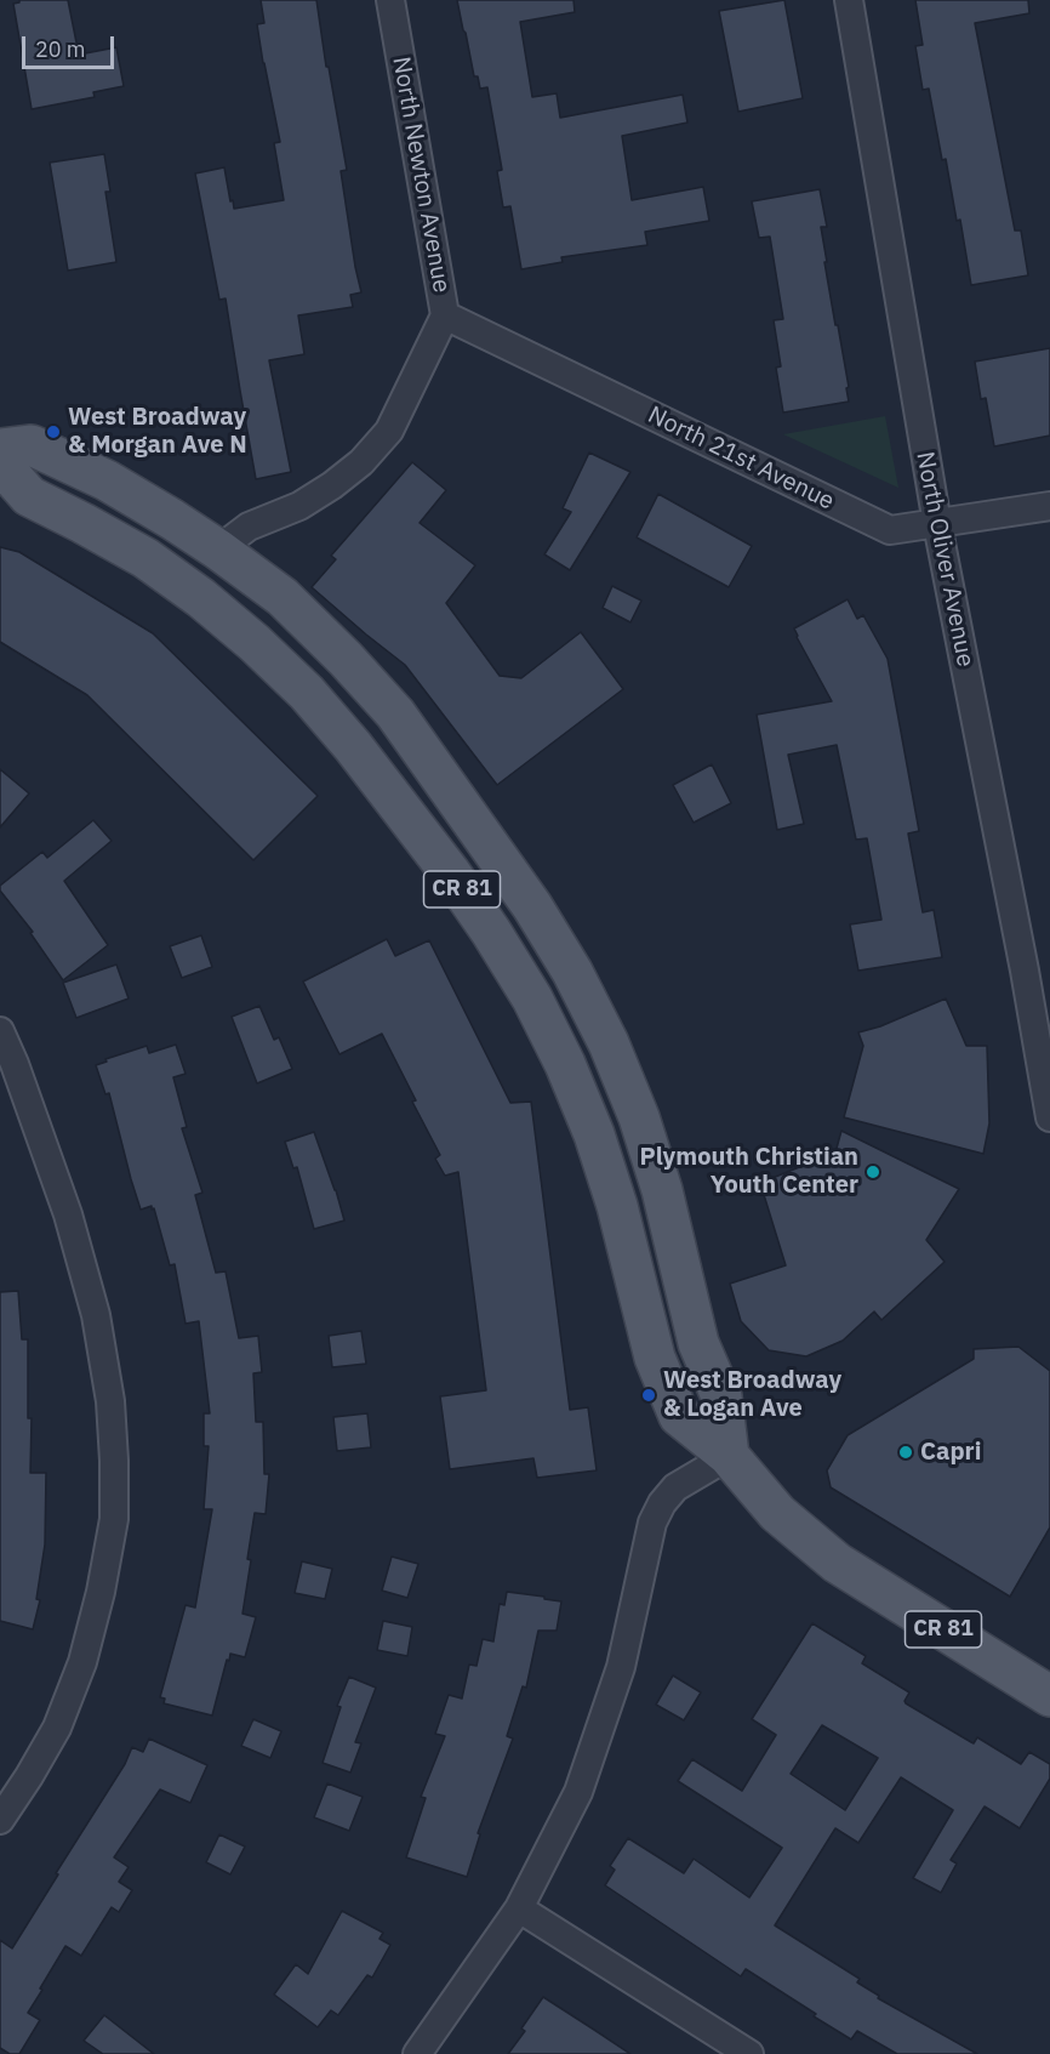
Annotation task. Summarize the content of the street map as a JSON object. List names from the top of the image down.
{
  "streets": {
    "main road": ["CR 81"],
    "street": ["North Newton Avenue", "North 21st Avenue", "North Oliver Avenue"]
  },
  "crossings": [
    ["North Newton Avenue", "North 21st Avenue"],
    ["North Newton Avenue", "CR 81"],
    ["North 21st Avenue", "North Oliver Avenue"]
  ],
  "places": [
    "West Broadway & Morgan Ave N",
    "Plymouth Christian Youth Center",
    "West Broadway & Logan Ave",
    "Capri"
  ],
  "scale_bar": "20 m"
}
